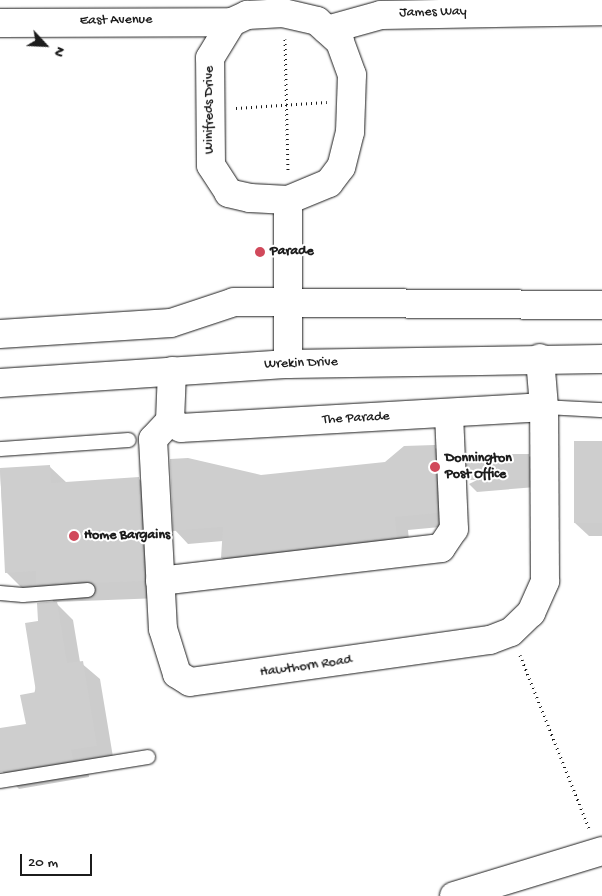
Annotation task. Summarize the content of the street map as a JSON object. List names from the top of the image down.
{
  "streets": {
    "street": [
      "James Way",
      "East Avenue",
      "Winifreds Drive",
      "Wrekin Drive",
      "The Parade",
      "Hawthorn Road"
    ]
  },
  "crossings": [
    ["East Avenue", "Winifreds Drive"],
    ["The Parade", "Hawthorn Road"]
  ],
  "places": ["Parade", "Donnington Post Office", "Home Bargains"],
  "scale_bar": "20 m",
  "north": "bottom right"
}
